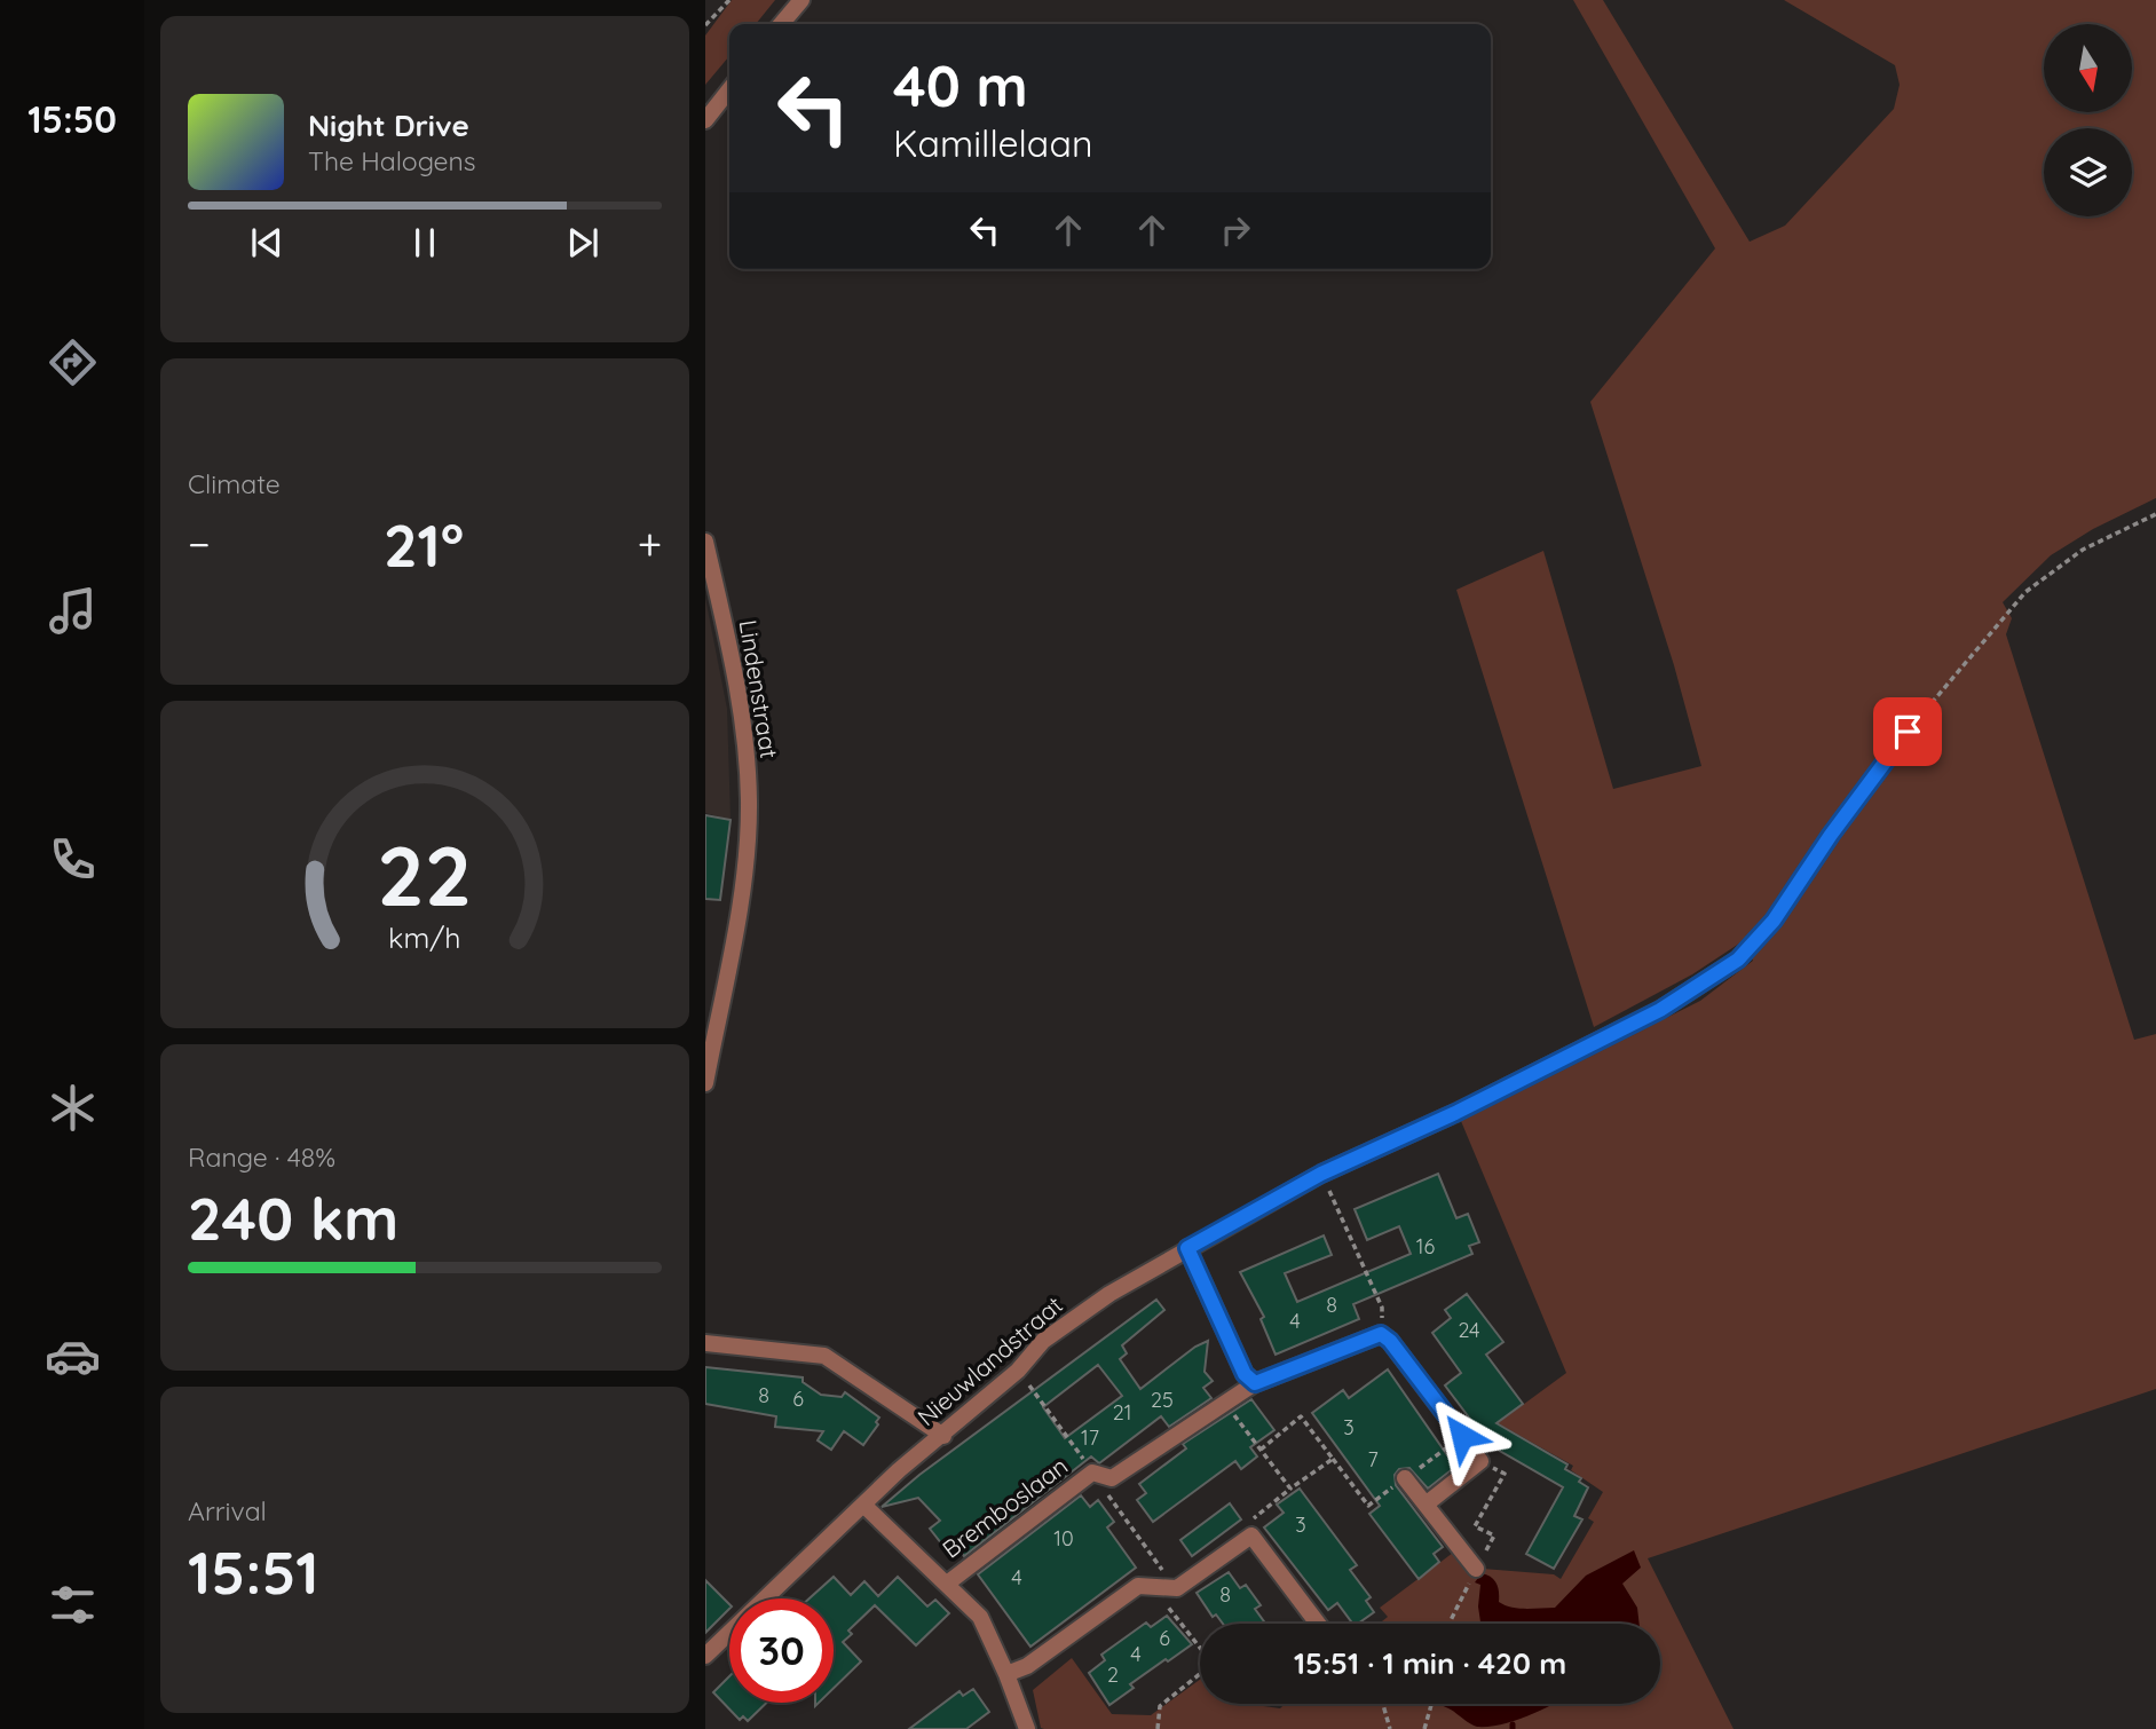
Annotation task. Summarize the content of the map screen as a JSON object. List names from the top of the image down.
{
  "streets": {
    "street": ["Lindenstraat", "Nieuwlandstraat", "Bremboslaan"]
  },
  "house_numbers": [
    "16",
    "8",
    "4",
    "24",
    "8",
    "6",
    "25",
    "21",
    "3",
    "17",
    "7",
    "3",
    "10",
    "4",
    "8",
    "6",
    "4",
    "2"
  ],
  "north": "bottom",
  "page": {
    "tabs": "15:50",
    "turn": ["40 m", "Kamillelaan"],
    "song": ["Night Drive", "The Halogens"],
    "tile": [
      "Climate",
      ["Range · 48%", "240 km"],
      ["Arrival", "15:51"]
    ],
    "heat": ["−", "21°", "+"],
    "limit": "30",
    "trip": "15:51 · 1 min · 420 m",
    "gauge": ["22", "km/h"]
  }
}
